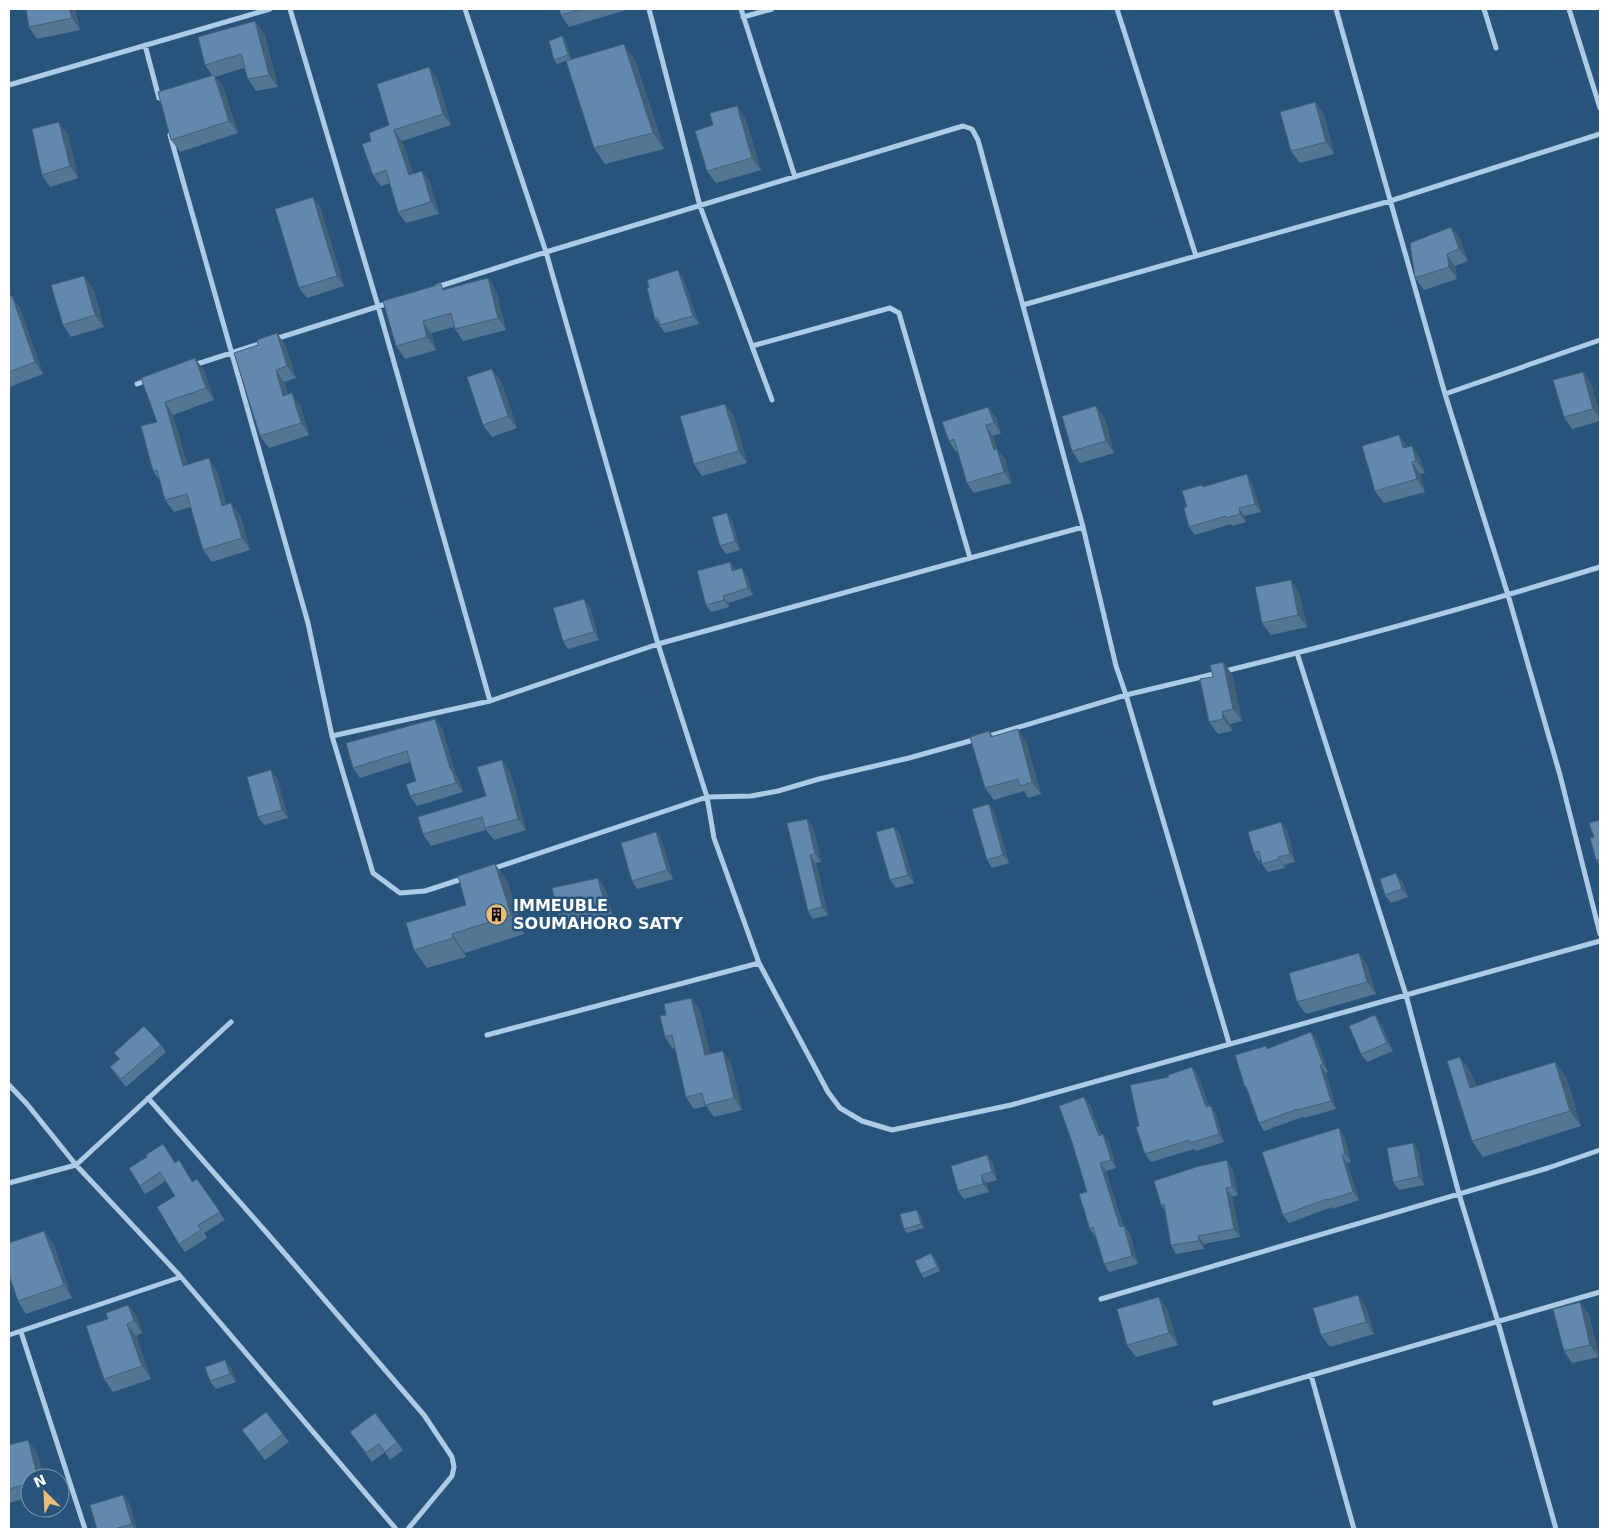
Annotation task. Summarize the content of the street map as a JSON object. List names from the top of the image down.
{
  "places": {
    "building": ["IMMEUBLE SOUMAHORO SATY"]
  },
  "north": "top left"
}
